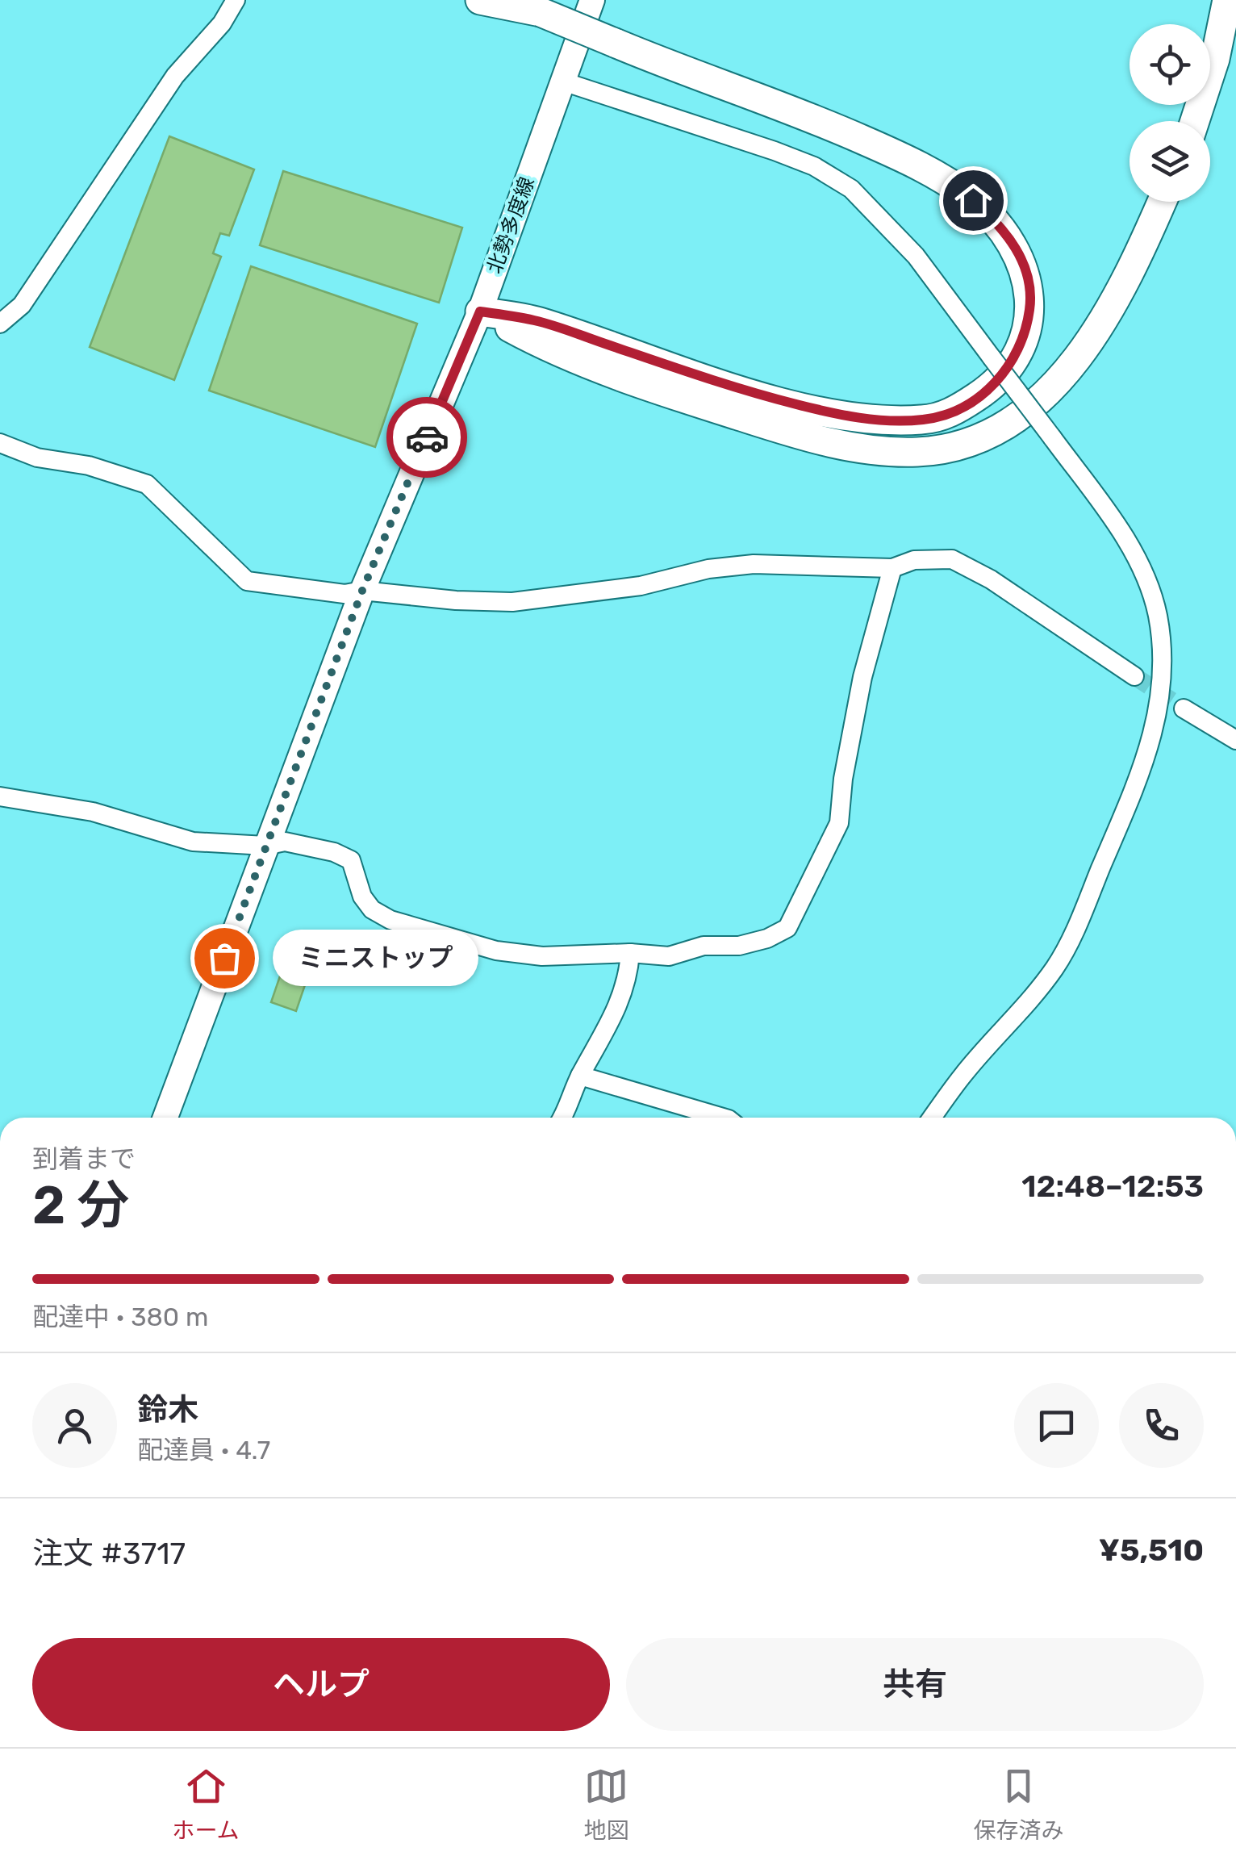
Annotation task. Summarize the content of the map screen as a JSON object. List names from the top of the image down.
{
  "streets": {
    "main road": ["北勢多度線"]
  },
  "places": ["ミニストップ"],
  "page": {
    "bubble": "ミニストップ",
    "heading": ["2 分", "到着まで", "12:48–12:53"],
    "panel": [
      "鈴木",
      "配達員 · 4.7",
      "注文 #3717",
      "¥5,510"
    ],
    "bar": "配達中 · 380 m",
    "buttons": ["ヘルプ", "共有"],
    "tabs": ["ホーム", "地図", "保存済み"]
  }
}
